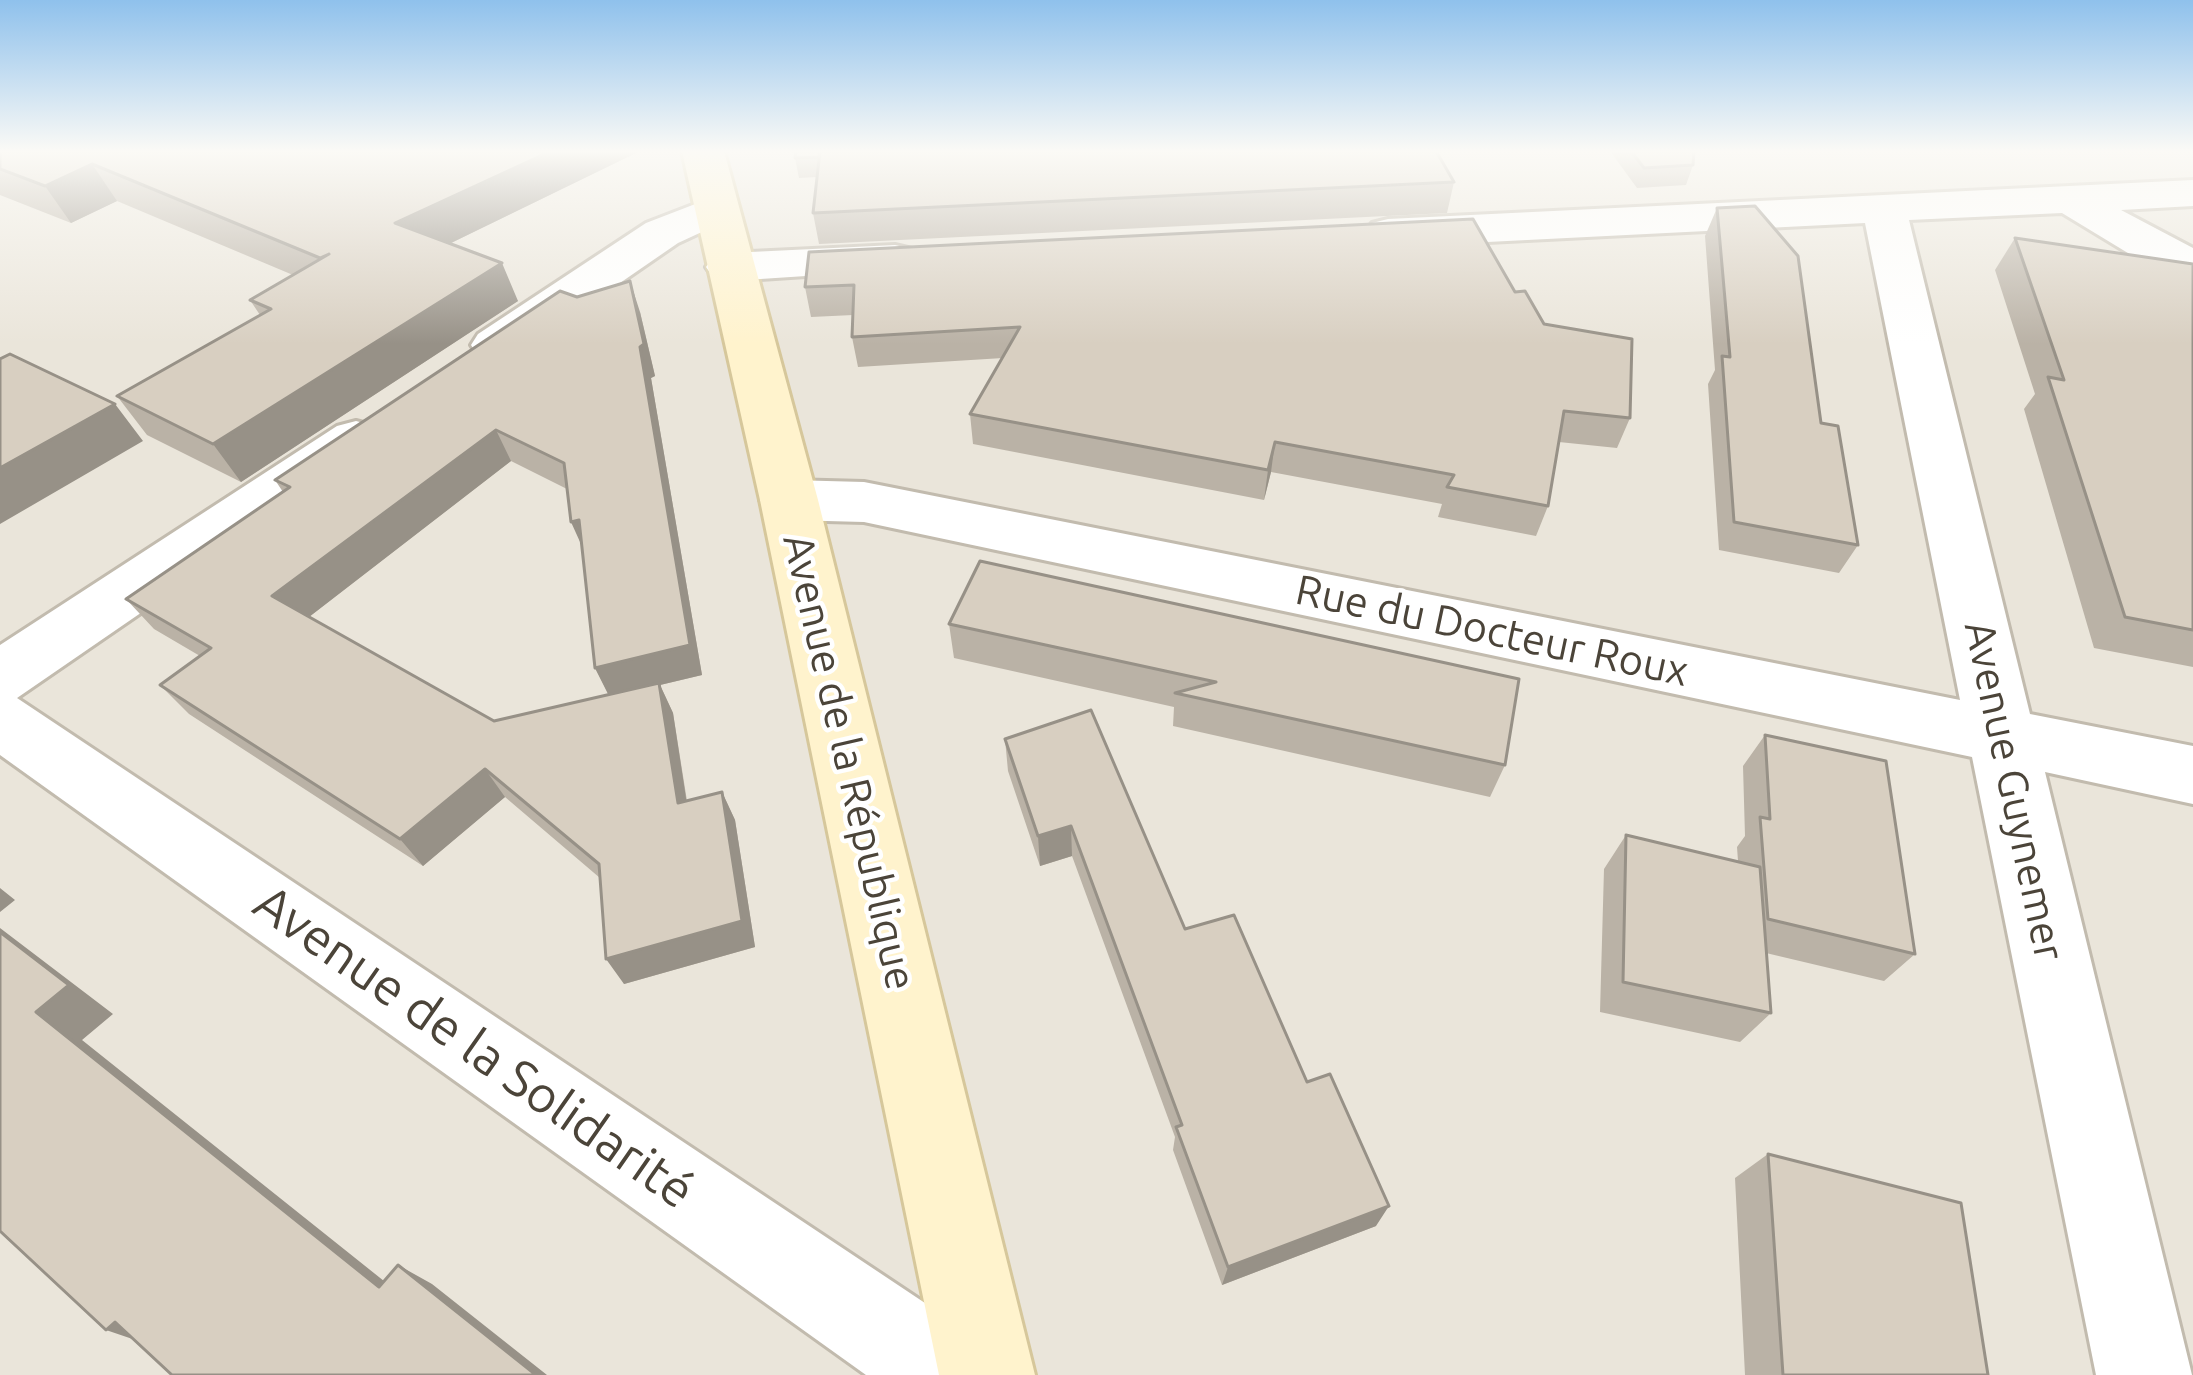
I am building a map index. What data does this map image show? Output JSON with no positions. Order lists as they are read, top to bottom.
{
  "streets": {
    "street": [
      "Rue du Docteur Roux",
      "Avenue de la République",
      "Avenue Guynemer",
      "Avenue de la Solidarité"
    ]
  },
  "crossings": [
    ["Rue du Docteur Roux", "Avenue de la République"],
    ["Rue du Docteur Roux", "Avenue Guynemer"]
  ]
}
